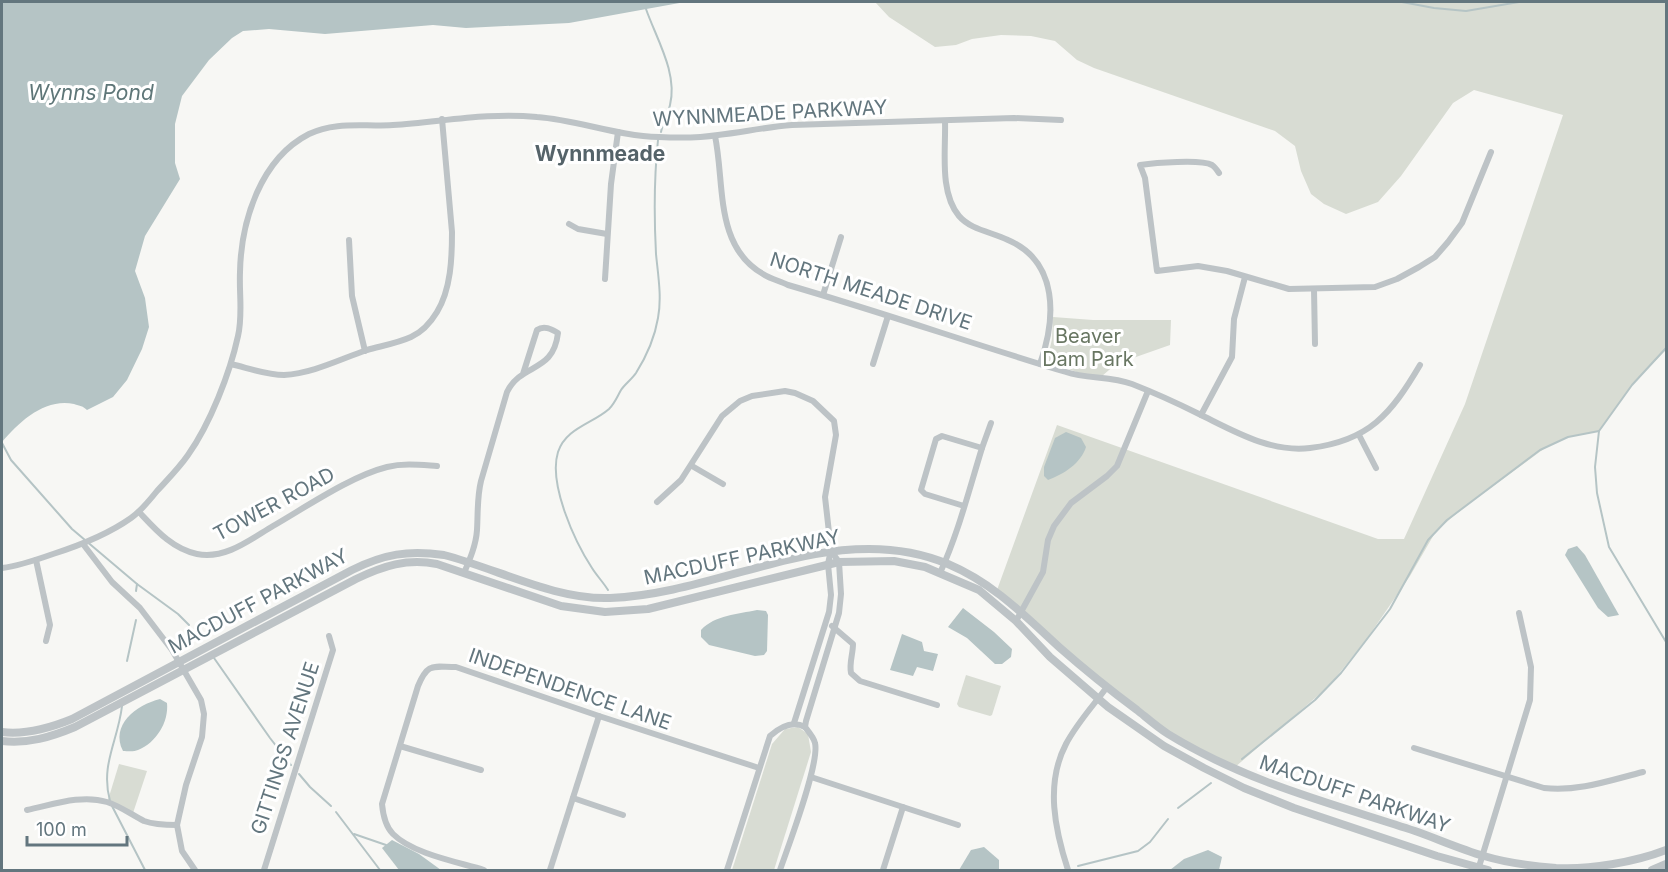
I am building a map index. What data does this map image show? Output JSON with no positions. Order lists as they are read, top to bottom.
{
  "streets": {
    "street": [
      "WYNNMEADE PARKWAY",
      "NORTH MEADE DRIVE",
      "TOWER ROAD",
      "MACDUFF PARKWAY",
      "INDEPENDENCE LANE",
      "GITTINGS AVENUE"
    ]
  },
  "crossings": [
    ["WYNNMEADE PARKWAY", "NORTH MEADE DRIVE"],
    ["WYNNMEADE PARKWAY", "TOWER ROAD"]
  ],
  "districts": ["Wynnmeade"],
  "water": ["Wynns Pond"],
  "parks": ["Beaver Dam Park"],
  "scale_bar": "100 m"
}
